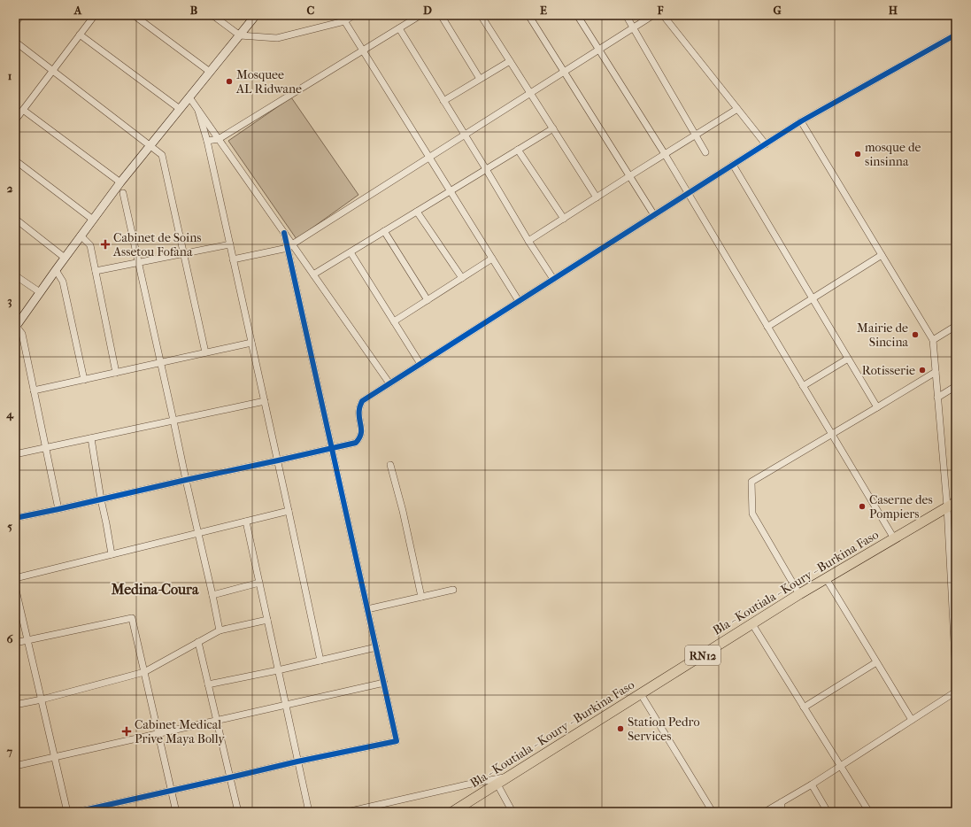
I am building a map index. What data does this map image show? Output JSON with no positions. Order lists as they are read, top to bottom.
{
  "streets": {
    "main road": ["Bla - Koutiala - Koury - Burkina Faso", "RN12"]
  },
  "districts": ["Medina-Coura"],
  "places": {
    "other": [
      "Mosquee AL Ridwane",
      "mosque de sinsinna",
      "Mairie de Sincina",
      "Rotisserie",
      "Caserne des Pompiers",
      "Station Pedro Services"
    ],
    "health": ["Cabinet de Soins Assetou Fofana", "Cabinet Medical Prive Maya Bolly"]
  },
  "grid": {
    "columns": [
      "A",
      "B",
      "C",
      "D",
      "E",
      "F",
      "G",
      "H"
    ],
    "rows": [
      "1",
      "2",
      "3",
      "4",
      "5",
      "6",
      "7"
    ]
  }
}
